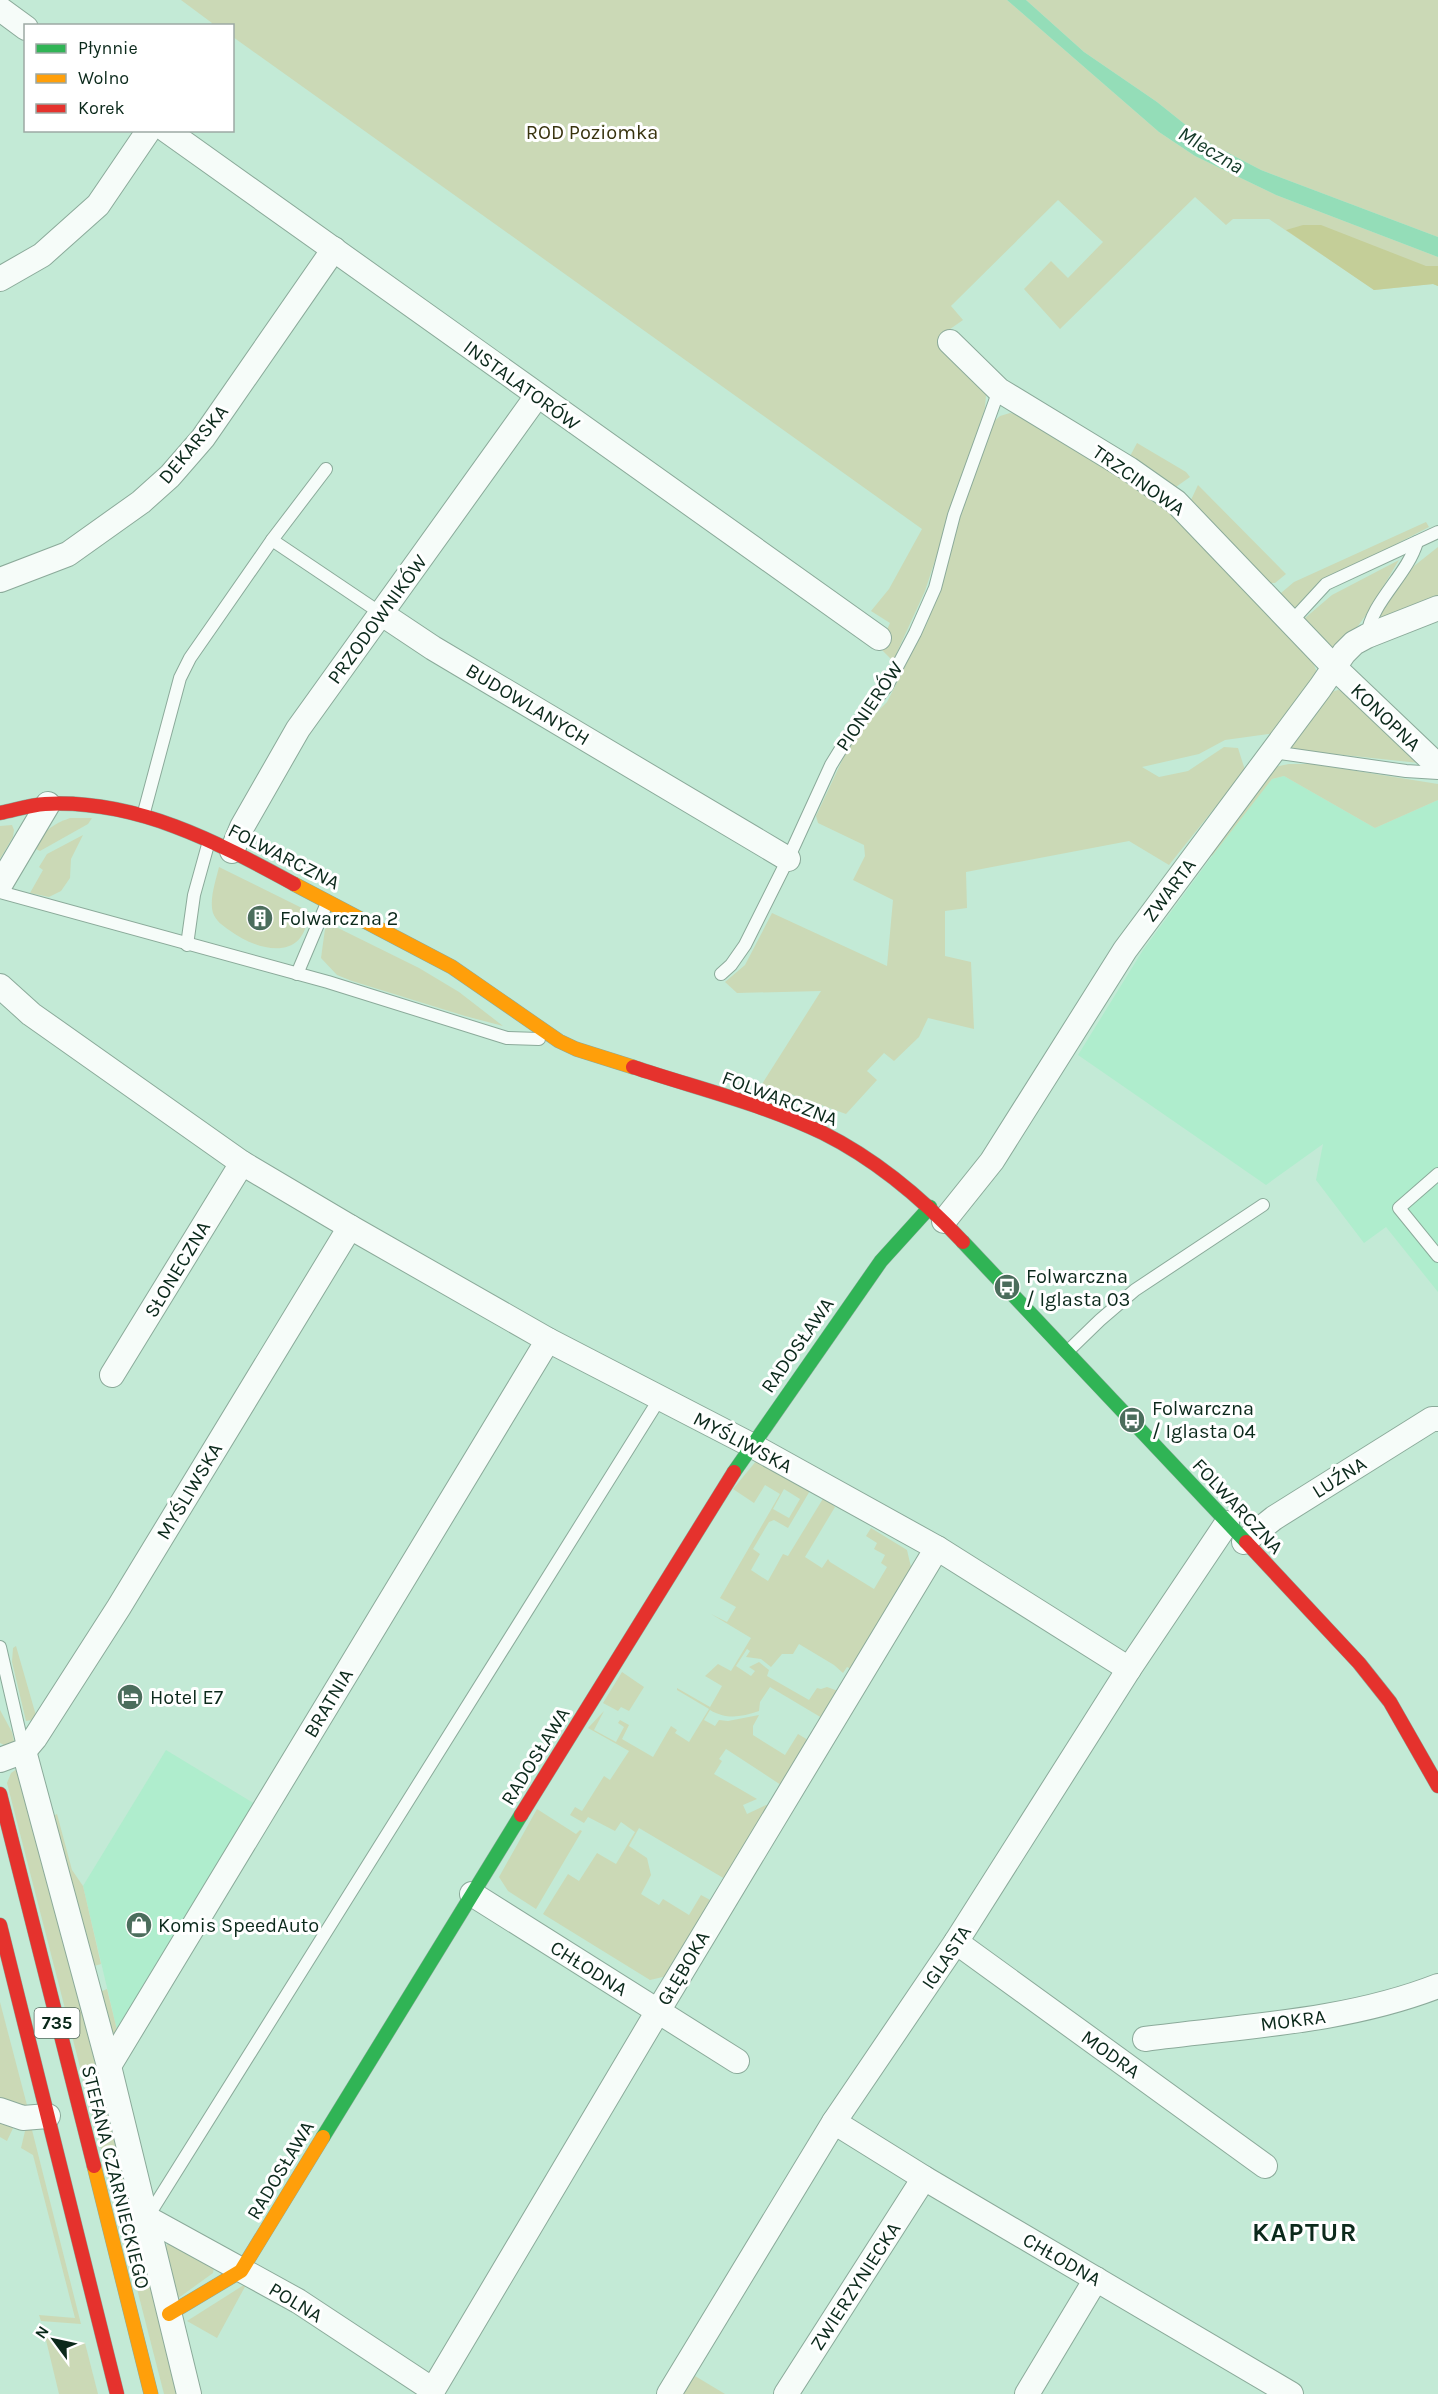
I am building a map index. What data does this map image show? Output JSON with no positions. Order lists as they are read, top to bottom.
{
  "streets": {
    "street": [
      "INSTALATORÓW",
      "DEKARSKA",
      "TRZCINOWA",
      "PRZODOWNIKÓW",
      "BUDOWLANYCH",
      "KONOPNA",
      "FOLWARCZNA",
      "ZWARTA",
      "SŁONECZNA",
      "RADOSŁAWA",
      "MYŚLIWSKA",
      "LUŹNA",
      "BRATNIA",
      "IGLASTA",
      "CHŁODNA",
      "GŁĘBOKA",
      "MOKRA",
      "735",
      "MODRA",
      "STEFANA CZARNIECKIEGO",
      "ZWIERZYNIECKA",
      "POLNA"
    ],
    "lane": ["PIONIERÓW"]
  },
  "crossings": [
    ["INSTALATORÓW", "DEKARSKA"],
    ["INSTALATORÓW", "PRZODOWNIKÓW"],
    ["TRZCINOWA", "PIONIERÓW"],
    ["TRZCINOWA", "KONOPNA"],
    ["TRZCINOWA", "ZWARTA"],
    ["PRZODOWNIKÓW", "BUDOWLANYCH"],
    ["PRZODOWNIKÓW", "FOLWARCZNA"],
    ["BUDOWLANYCH", "PIONIERÓW"],
    ["KONOPNA", "ZWARTA"],
    ["FOLWARCZNA", "ZWARTA"],
    ["FOLWARCZNA", "RADOSŁAWA"],
    ["FOLWARCZNA", "LUŹNA"],
    ["FOLWARCZNA", "IGLASTA"],
    ["ZWARTA", "RADOSŁAWA"],
    ["SŁONECZNA", "MYŚLIWSKA"],
    ["RADOSŁAWA", "MYŚLIWSKA"],
    ["RADOSŁAWA", "CHŁODNA"],
    ["RADOSŁAWA", "POLNA"],
    ["MYŚLIWSKA", "BRATNIA"],
    ["MYŚLIWSKA", "IGLASTA"],
    ["MYŚLIWSKA", "GŁĘBOKA"],
    ["IGLASTA", "CHŁODNA"],
    ["IGLASTA", "MODRA"],
    ["CHŁODNA", "GŁĘBOKA"],
    ["CHŁODNA", "ZWIERZYNIECKA"],
    ["GŁĘBOKA", "POLNA"]
  ],
  "districts": ["KAPTUR"],
  "water": ["Mleczna"],
  "parks": ["ROD Poziomka"],
  "places": {
    "building": ["Folwarczna 2"],
    "bus stop": ["Folwarczna / Iglasta 03", "Folwarczna / Iglasta 04"],
    "hotel": ["Hotel E7"],
    "shop": ["Komis SpeedAuto"]
  },
  "legend": ["Płynnie", "Wolno", "Korek"],
  "north": "top left"
}
